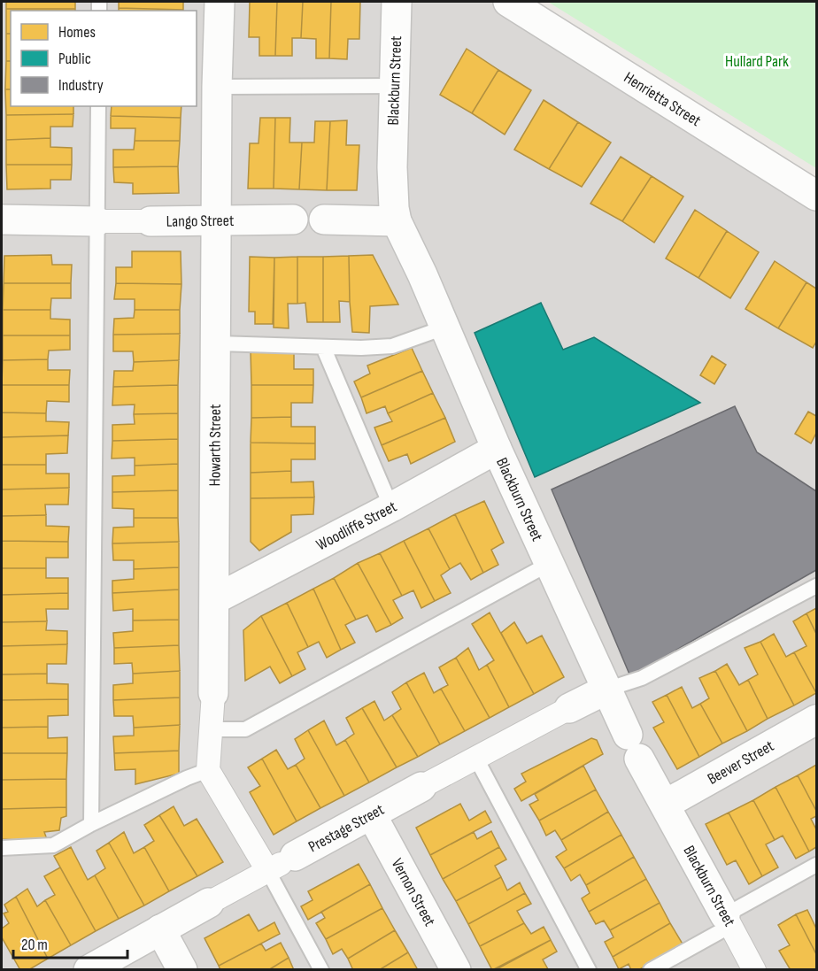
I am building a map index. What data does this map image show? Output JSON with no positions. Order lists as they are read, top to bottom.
{
  "streets": {
    "street": [
      "Blackburn Street",
      "Henrietta Street",
      "Lango Street",
      "Howarth Street",
      "Woodliffe Street",
      "Beever Street",
      "Prestage Street",
      "Vernon Street"
    ]
  },
  "crossings": [
    ["Blackburn Street", "Lango Street"],
    ["Blackburn Street", "Woodliffe Street"],
    ["Blackburn Street", "Beever Street"],
    ["Blackburn Street", "Prestage Street"],
    ["Lango Street", "Howarth Street"],
    ["Howarth Street", "Woodliffe Street"],
    ["Prestage Street", "Vernon Street"]
  ],
  "parks": ["Hullard Park"],
  "legend": ["Homes", "Public", "Industry"],
  "scale_bar": "20 m"
}
